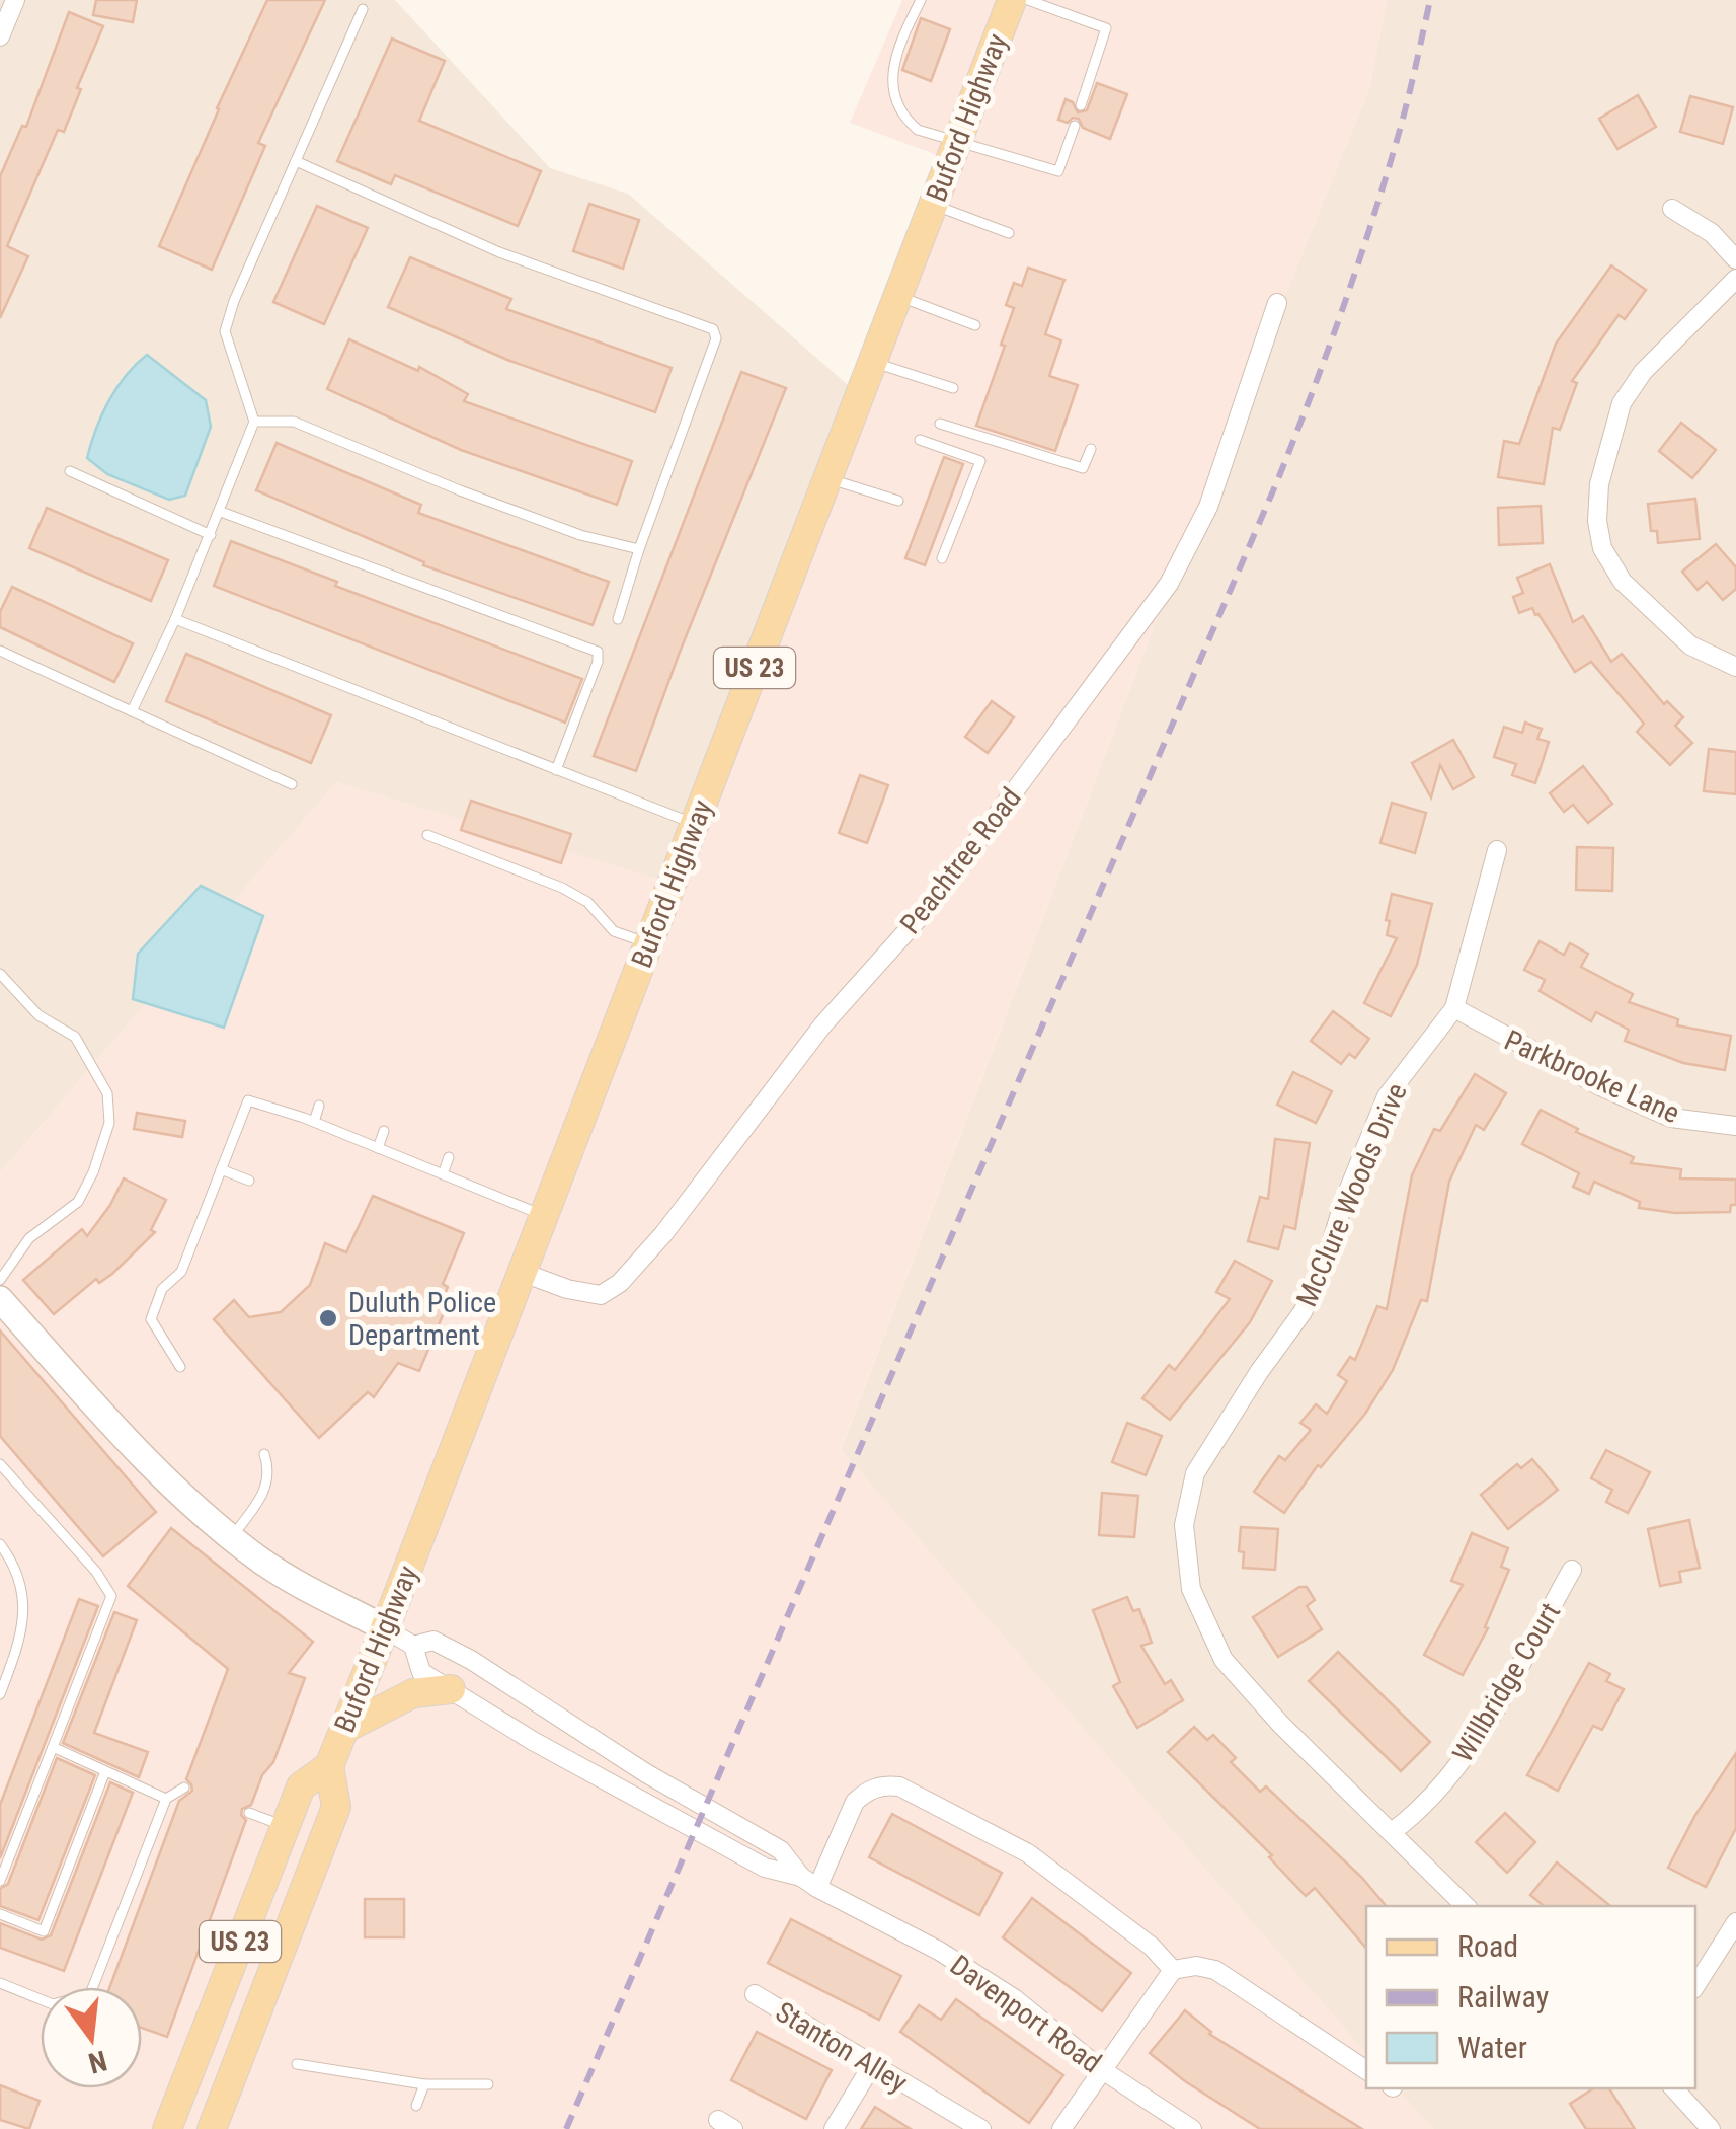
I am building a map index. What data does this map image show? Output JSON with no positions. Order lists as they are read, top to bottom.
{
  "streets": {
    "main road": ["Buford Highway", "US 23"],
    "street": [
      "Peachtree Road",
      "Parkbrooke Lane",
      "McClure Woods Drive",
      "Willbridge Court",
      "Davenport Road",
      "Stanton Alley"
    ]
  },
  "crossings": [
    ["Buford Highway", "Peachtree Road"],
    ["Buford Highway", "Davenport Road"],
    ["Parkbrooke Lane", "McClure Woods Drive"],
    ["McClure Woods Drive", "Willbridge Court"]
  ],
  "places": ["Duluth Police Department"],
  "legend": ["Road", "Railway", "Water"],
  "north": "bottom"
}
